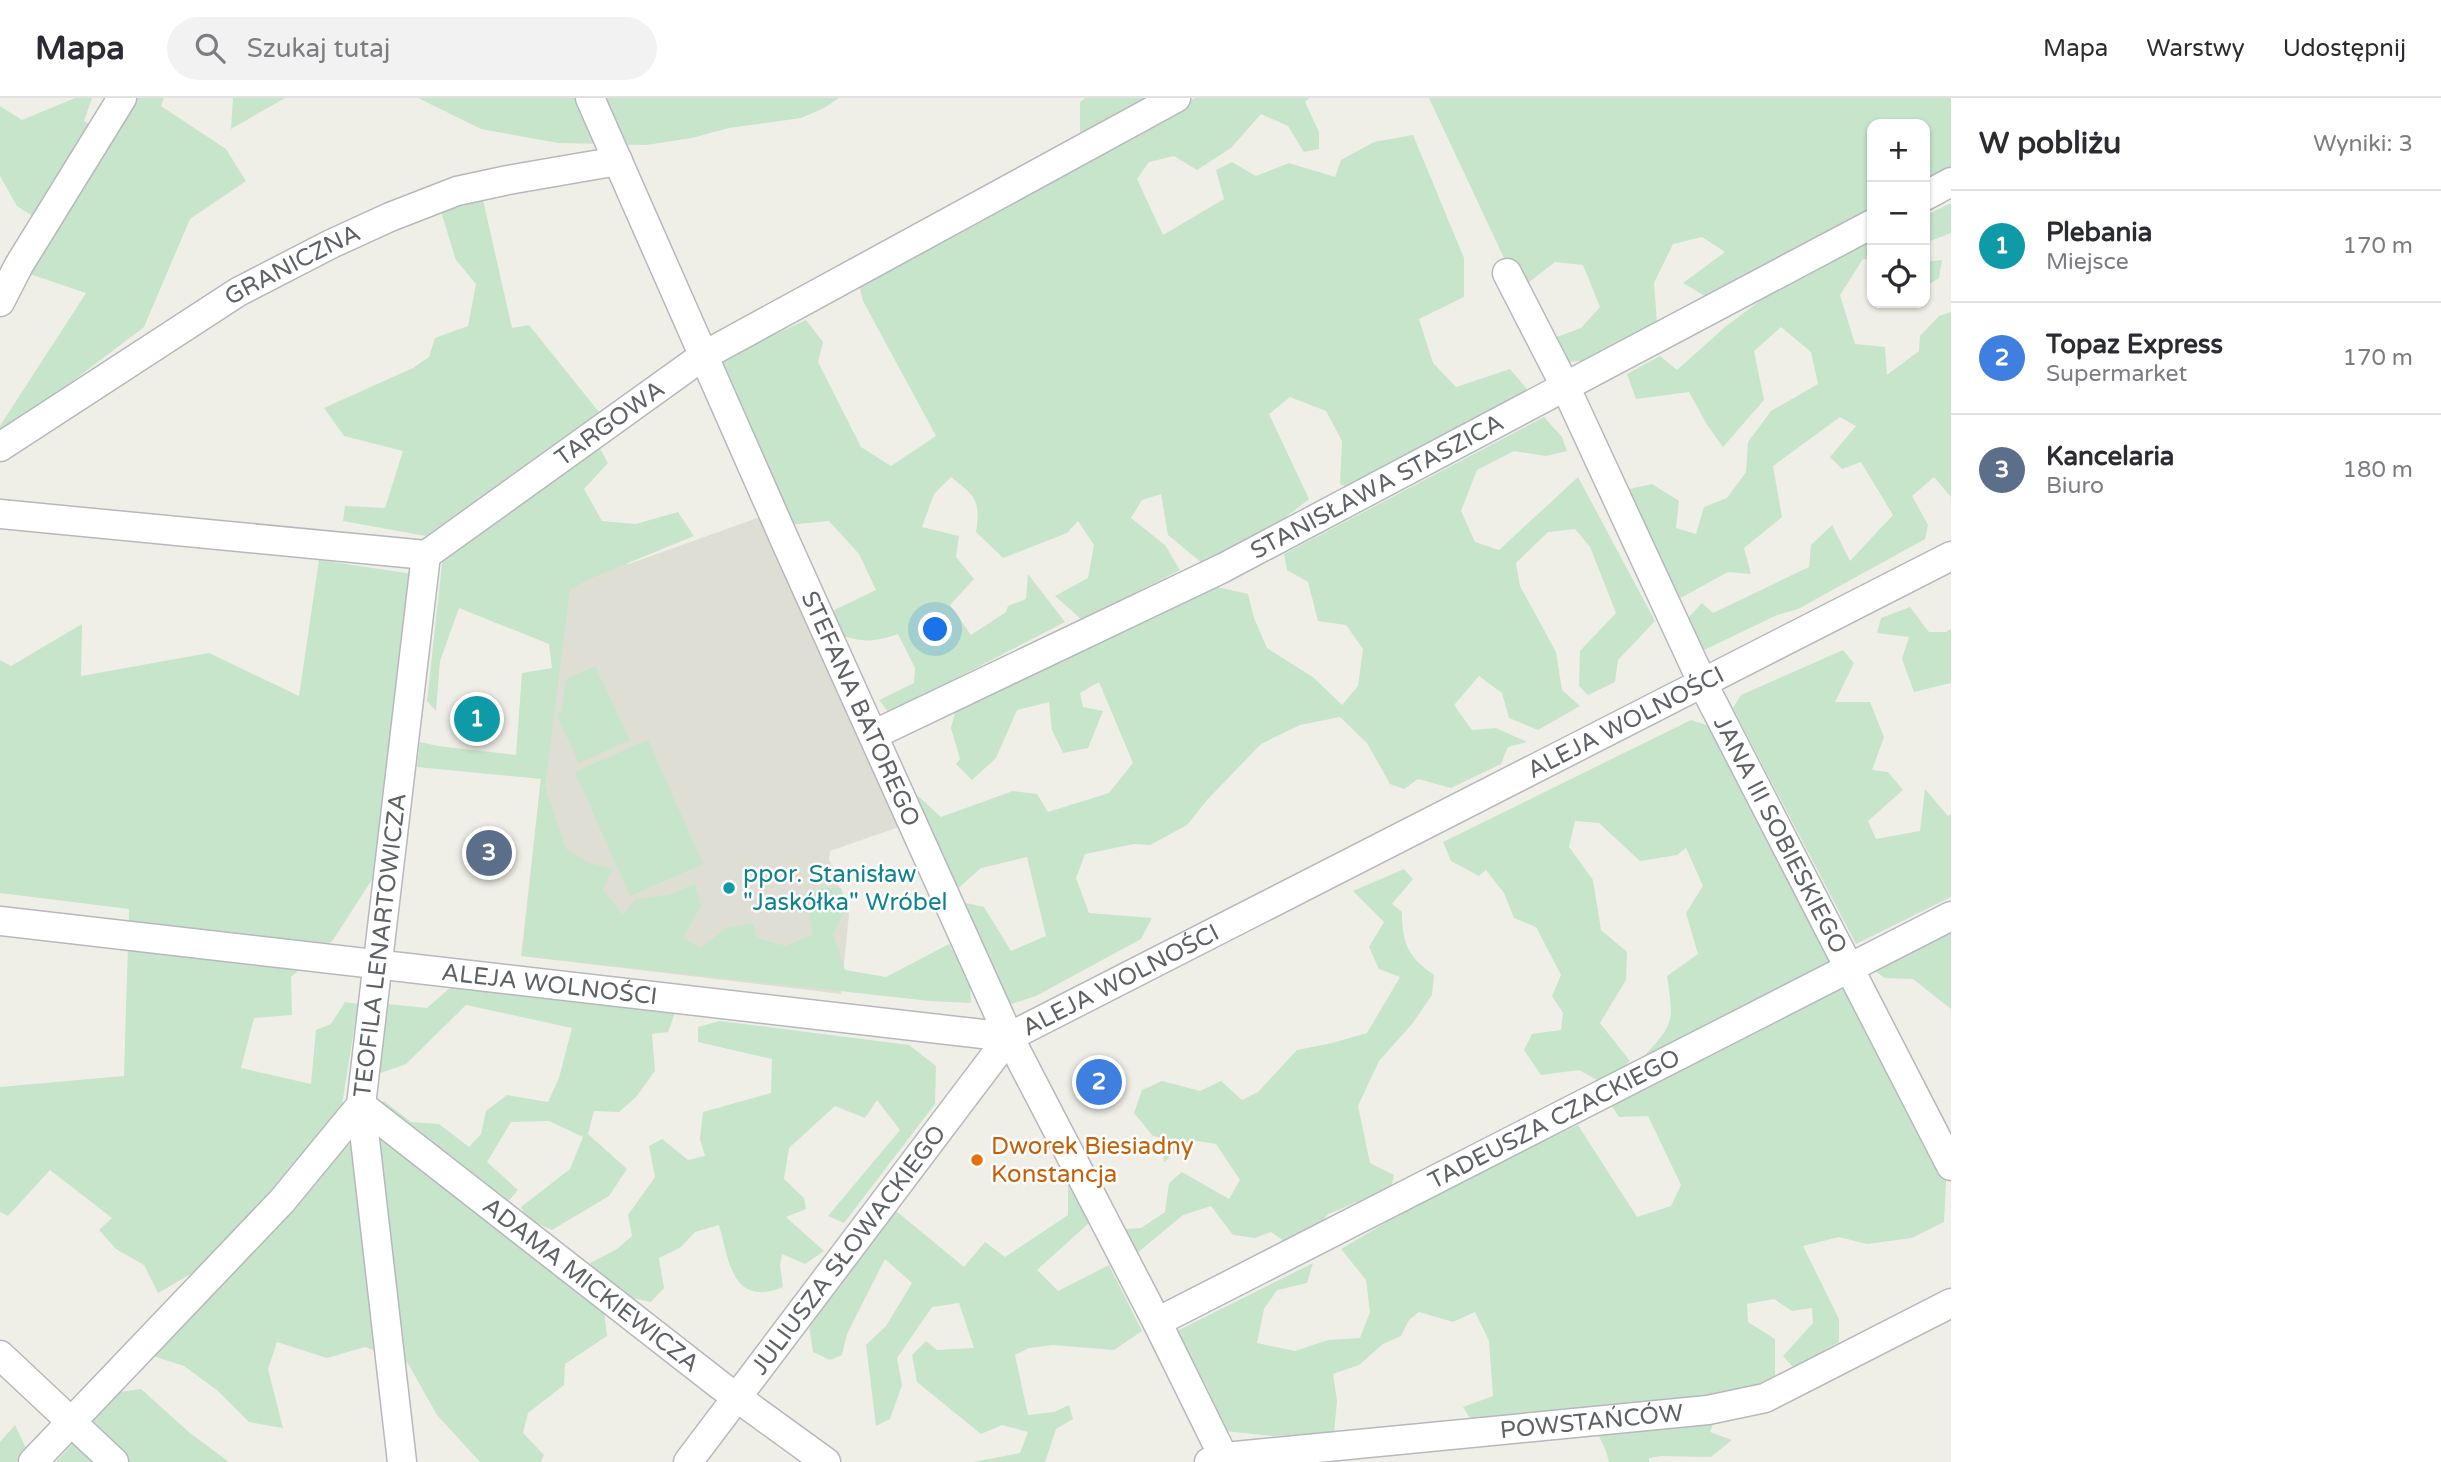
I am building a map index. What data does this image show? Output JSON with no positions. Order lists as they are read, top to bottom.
{
  "streets": {
    "street": [
      "GRANICZNA",
      "TARGOWA",
      "STANISŁAWA STASZICA",
      "STEFANA BATOREGO",
      "ALEJA WOLNOŚCI",
      "JANA III SOBIESKIEGO",
      "TEOFILA LENARTOWICZA",
      "TADEUSZA CZACKIEGO",
      "JULIUSZA SŁOWACKIEGO",
      "ADAMA MICKIEWICZA",
      "POWSTAŃCÓW"
    ]
  },
  "crossings": [
    ["GRANICZNA", "STEFANA BATOREGO"],
    ["TARGOWA", "STEFANA BATOREGO"],
    ["TARGOWA", "TEOFILA LENARTOWICZA"],
    ["STANISŁAWA STASZICA", "STEFANA BATOREGO"],
    ["STANISŁAWA STASZICA", "JANA III SOBIESKIEGO"],
    ["STEFANA BATOREGO", "ALEJA WOLNOŚCI"],
    ["STEFANA BATOREGO", "TADEUSZA CZACKIEGO"],
    ["STEFANA BATOREGO", "JULIUSZA SŁOWACKIEGO"],
    ["STEFANA BATOREGO", "POWSTAŃCÓW"],
    ["ALEJA WOLNOŚCI", "JANA III SOBIESKIEGO"],
    ["ALEJA WOLNOŚCI", "TEOFILA LENARTOWICZA"],
    ["ALEJA WOLNOŚCI", "JULIUSZA SŁOWACKIEGO"],
    ["JANA III SOBIESKIEGO", "TADEUSZA CZACKIEGO"],
    ["TEOFILA LENARTOWICZA", "ADAMA MICKIEWICZA"],
    ["JULIUSZA SŁOWACKIEGO", "ADAMA MICKIEWICZA"]
  ],
  "places": ["ppor. Stanisław \"Jaskółka\" Wróbel", "Dworek Biesiadny Konstancja"],
  "page": {
    "header": "Mapa",
    "search": "Szukaj tutaj",
    "nav": ["Mapa", "Warstwy", "Udostępnij"],
    "heading": ["W pobliżu", "Wyniki: 3"],
    "map_buttons": ["+", "−"],
    "list": [
      {
        "mark": "1",
        "name": "Plebania",
        "note": "Miejsce",
        "value": "170 m"
      },
      {
        "mark": "2",
        "name": "Topaz Express",
        "note": "Supermarket",
        "value": "170 m"
      },
      {
        "mark": "3",
        "name": "Kancelaria",
        "note": "Biuro",
        "value": "180 m"
      }
    ],
    "pins": ["1", "3", "2"]
  }
}
